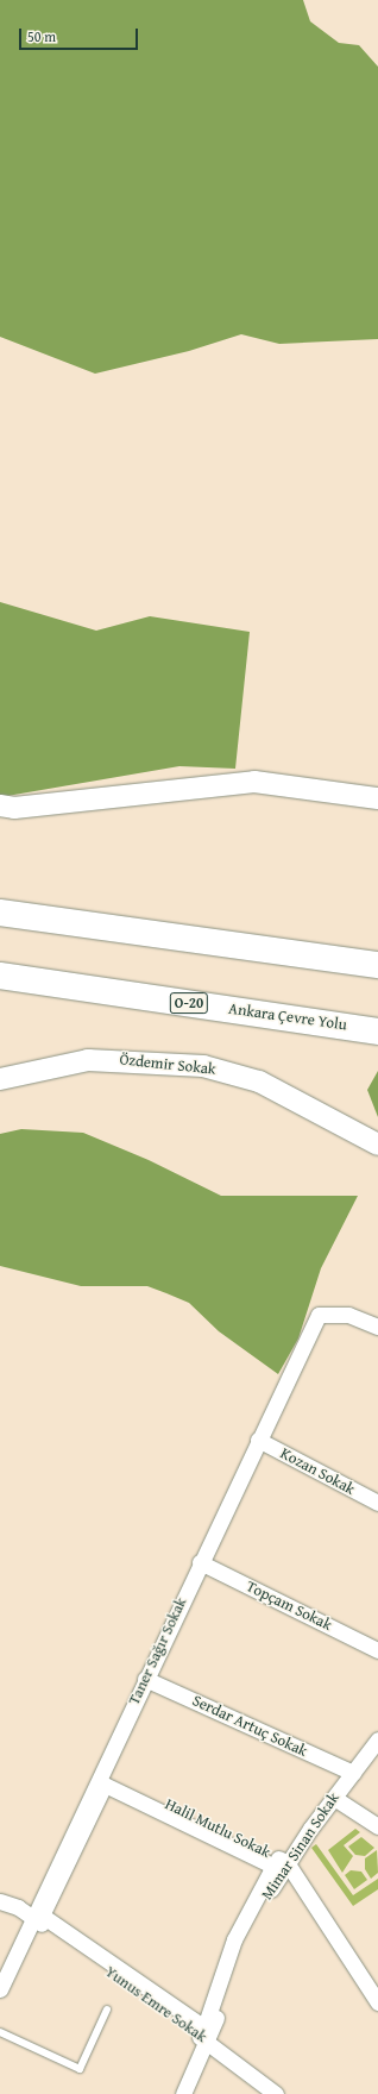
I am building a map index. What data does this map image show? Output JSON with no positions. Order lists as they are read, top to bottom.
{
  "streets": {
    "highway": ["O-20", "Ankara Çevre Yolu"],
    "street": [
      "Özdemir Sokak",
      "Kozan Sokak",
      "Topçam Sokak",
      "Taner Sağır Sokak",
      "Serdar Artuç Sokak",
      "Halil Mutlu Sokak",
      "Mimar Sinan Sokak",
      "Yunus Emre Sokak"
    ]
  },
  "crossings": [
    ["Kozan Sokak", "Taner Sağır Sokak"],
    ["Topçam Sokak", "Taner Sağır Sokak"],
    ["Taner Sağır Sokak", "Serdar Artuç Sokak"],
    ["Taner Sağır Sokak", "Halil Mutlu Sokak"],
    ["Taner Sağır Sokak", "Yunus Emre Sokak"],
    ["Serdar Artuç Sokak", "Mimar Sinan Sokak"],
    ["Halil Mutlu Sokak", "Mimar Sinan Sokak"],
    ["Mimar Sinan Sokak", "Yunus Emre Sokak"]
  ],
  "scale_bar": "50 m"
}
